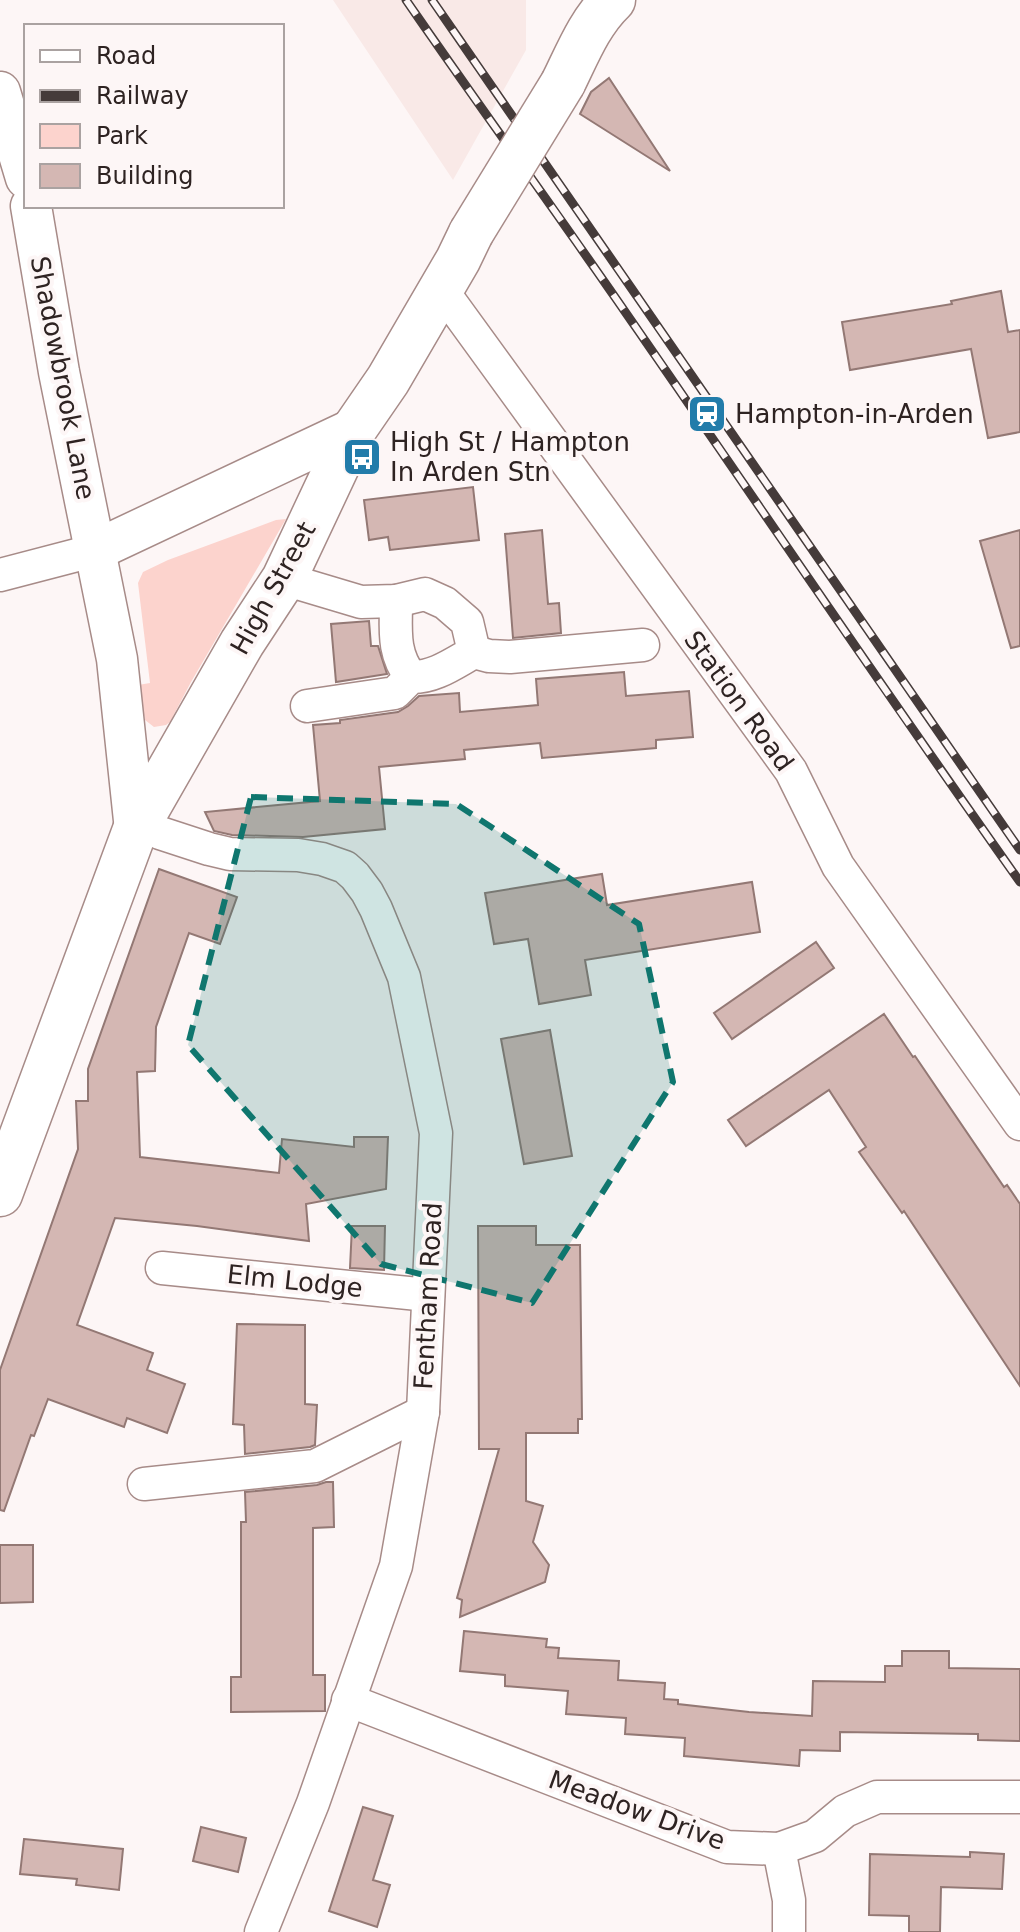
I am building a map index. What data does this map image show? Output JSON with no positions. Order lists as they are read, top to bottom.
{
  "streets": {
    "main road": ["High Street"],
    "street": [
      "Shadowbrook Lane",
      "Station Road",
      "Elm Lodge",
      "Fentham Road",
      "Meadow Drive"
    ]
  },
  "crossings": [
    ["Shadowbrook Lane", "High Street"],
    ["Shadowbrook Lane", "Fentham Road"],
    ["High Street", "Station Road"],
    ["High Street", "Fentham Road"],
    ["Elm Lodge", "Fentham Road"],
    ["Fentham Road", "Meadow Drive"]
  ],
  "places": {
    "station": ["Hampton-in-Arden"],
    "bus stop": ["High St / Hampton In Arden Stn"]
  },
  "legend": [
    "Road",
    "Railway",
    "Park",
    "Building"
  ]
}
